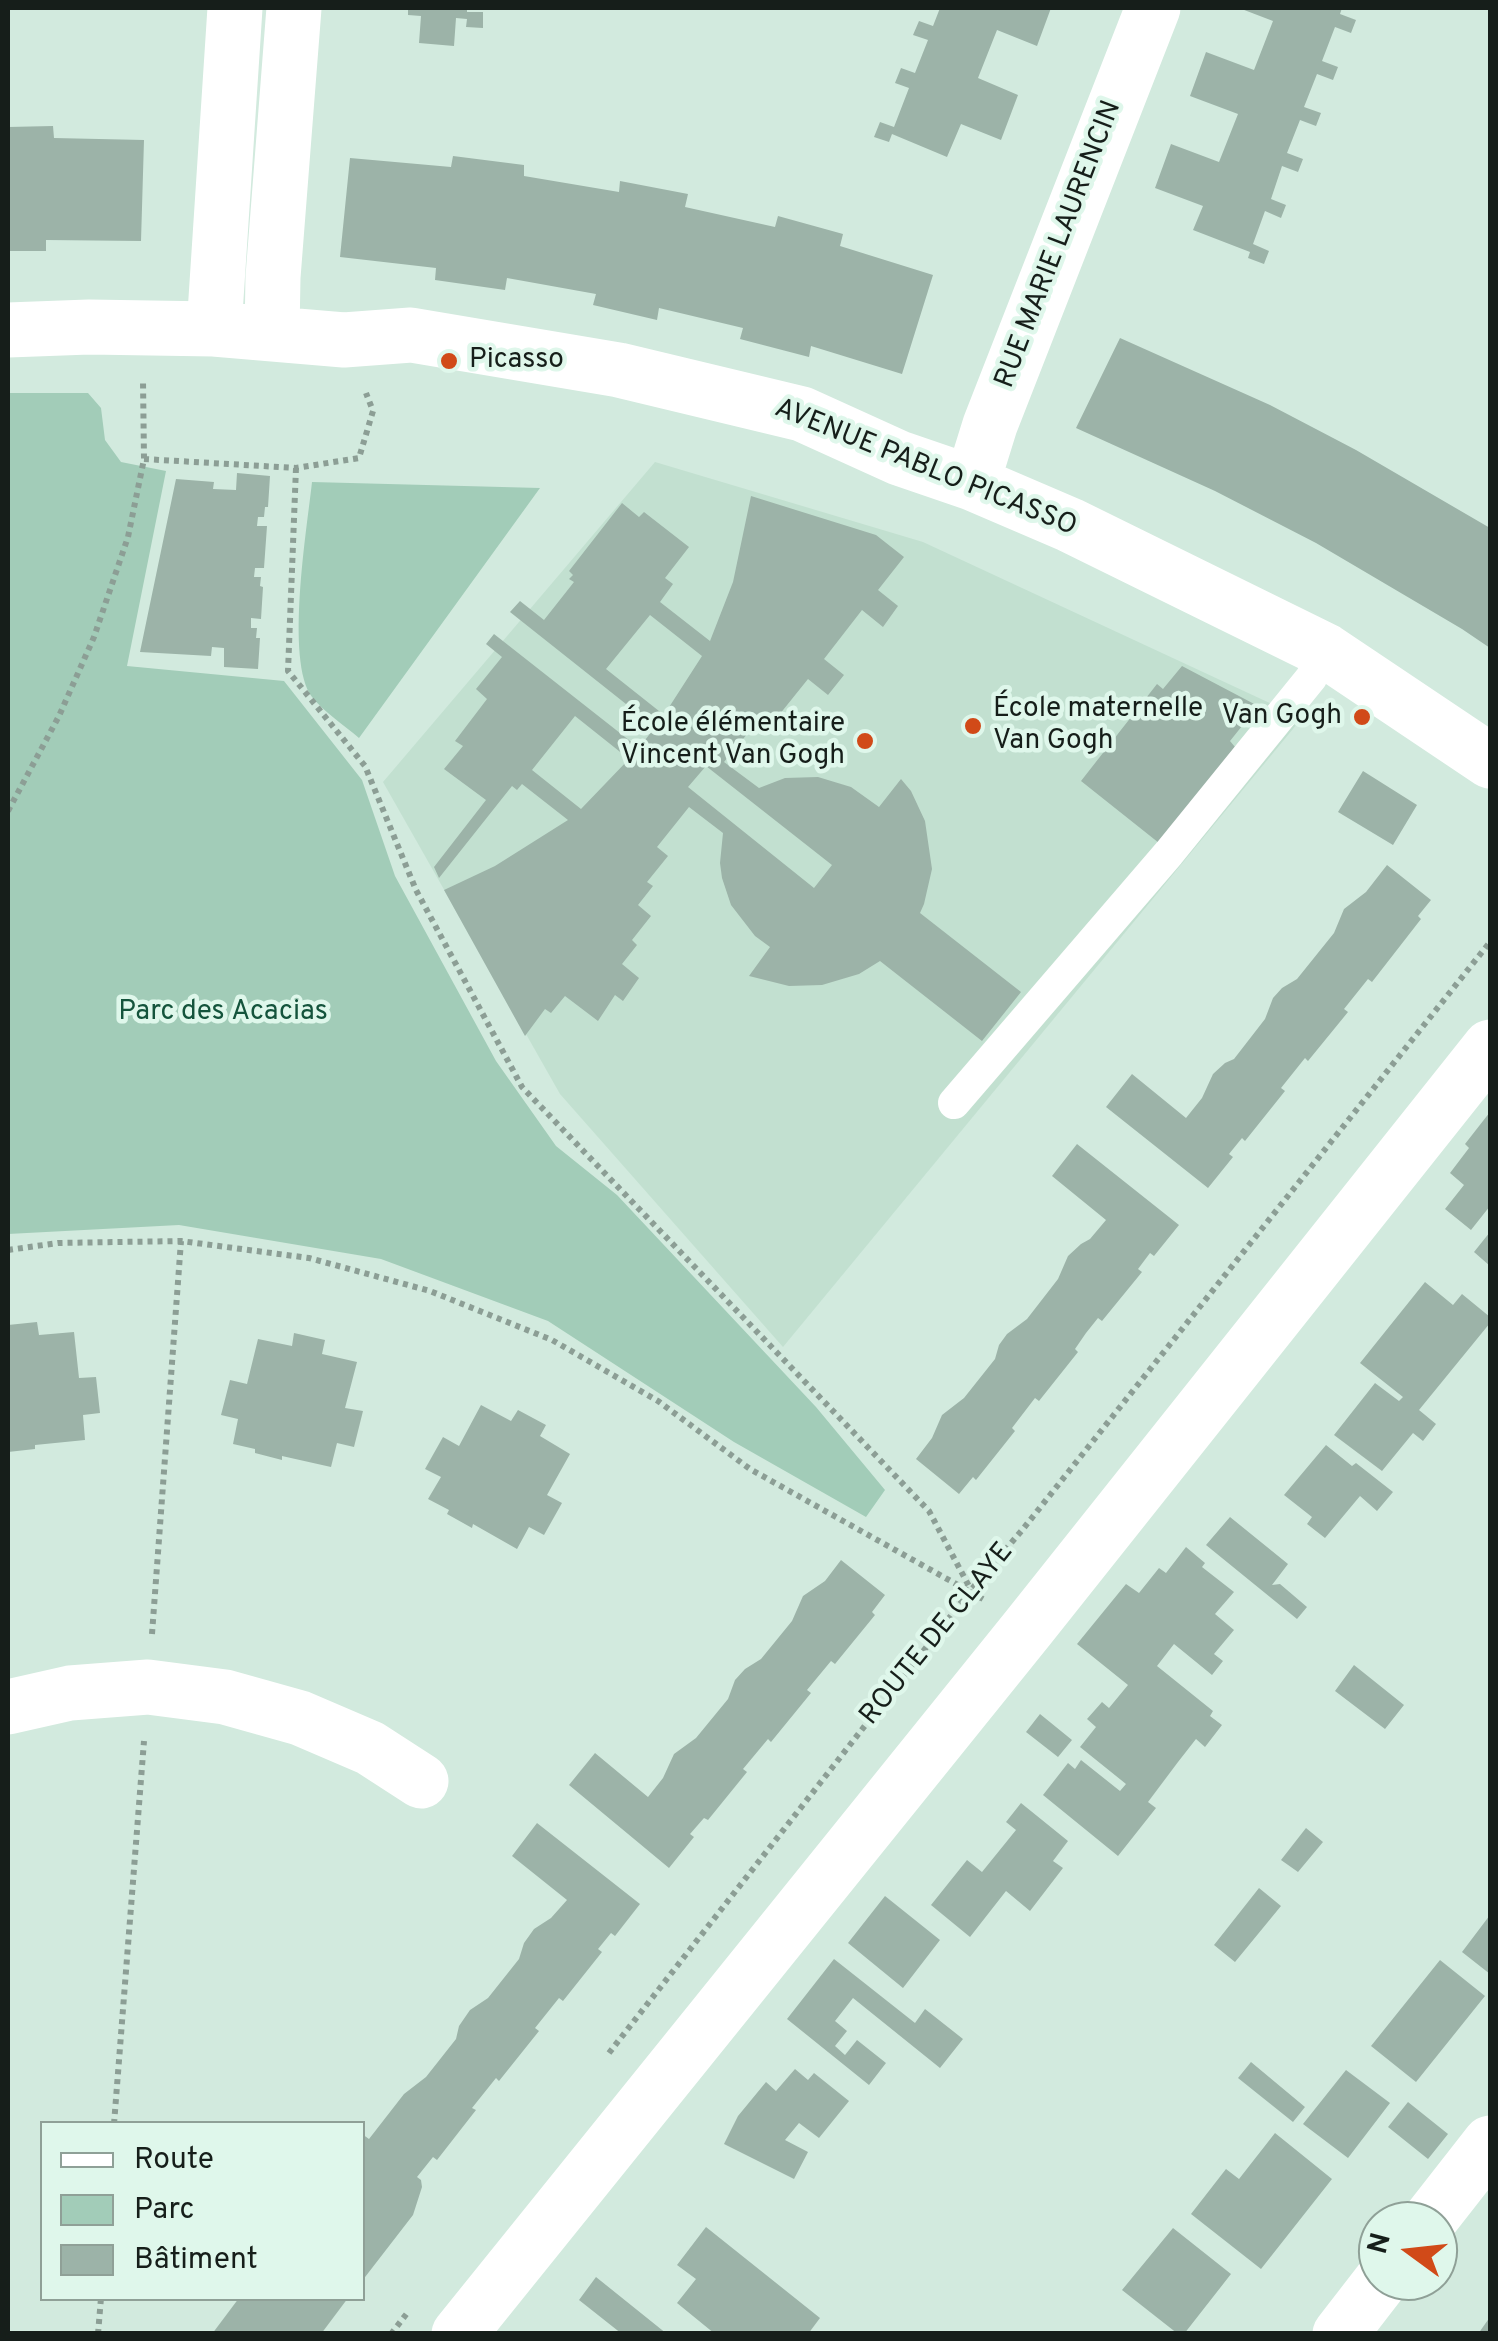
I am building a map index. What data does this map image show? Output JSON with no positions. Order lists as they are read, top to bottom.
{
  "streets": {
    "street": ["RUE MARIE LAURENCIN", "AVENUE PABLO PICASSO"],
    "path": ["ROUTE DE CLAYE"]
  },
  "crossings": [
    ["RUE MARIE LAURENCIN", "AVENUE PABLO PICASSO"]
  ],
  "parks": ["Parc des Acacias"],
  "places": [
    "Picasso",
    "Van Gogh",
    "École maternelle Van Gogh",
    "École élémentaire Vincent Van Gogh"
  ],
  "legend": ["Route", "Parc", "Bâtiment"],
  "north": "left"
}
